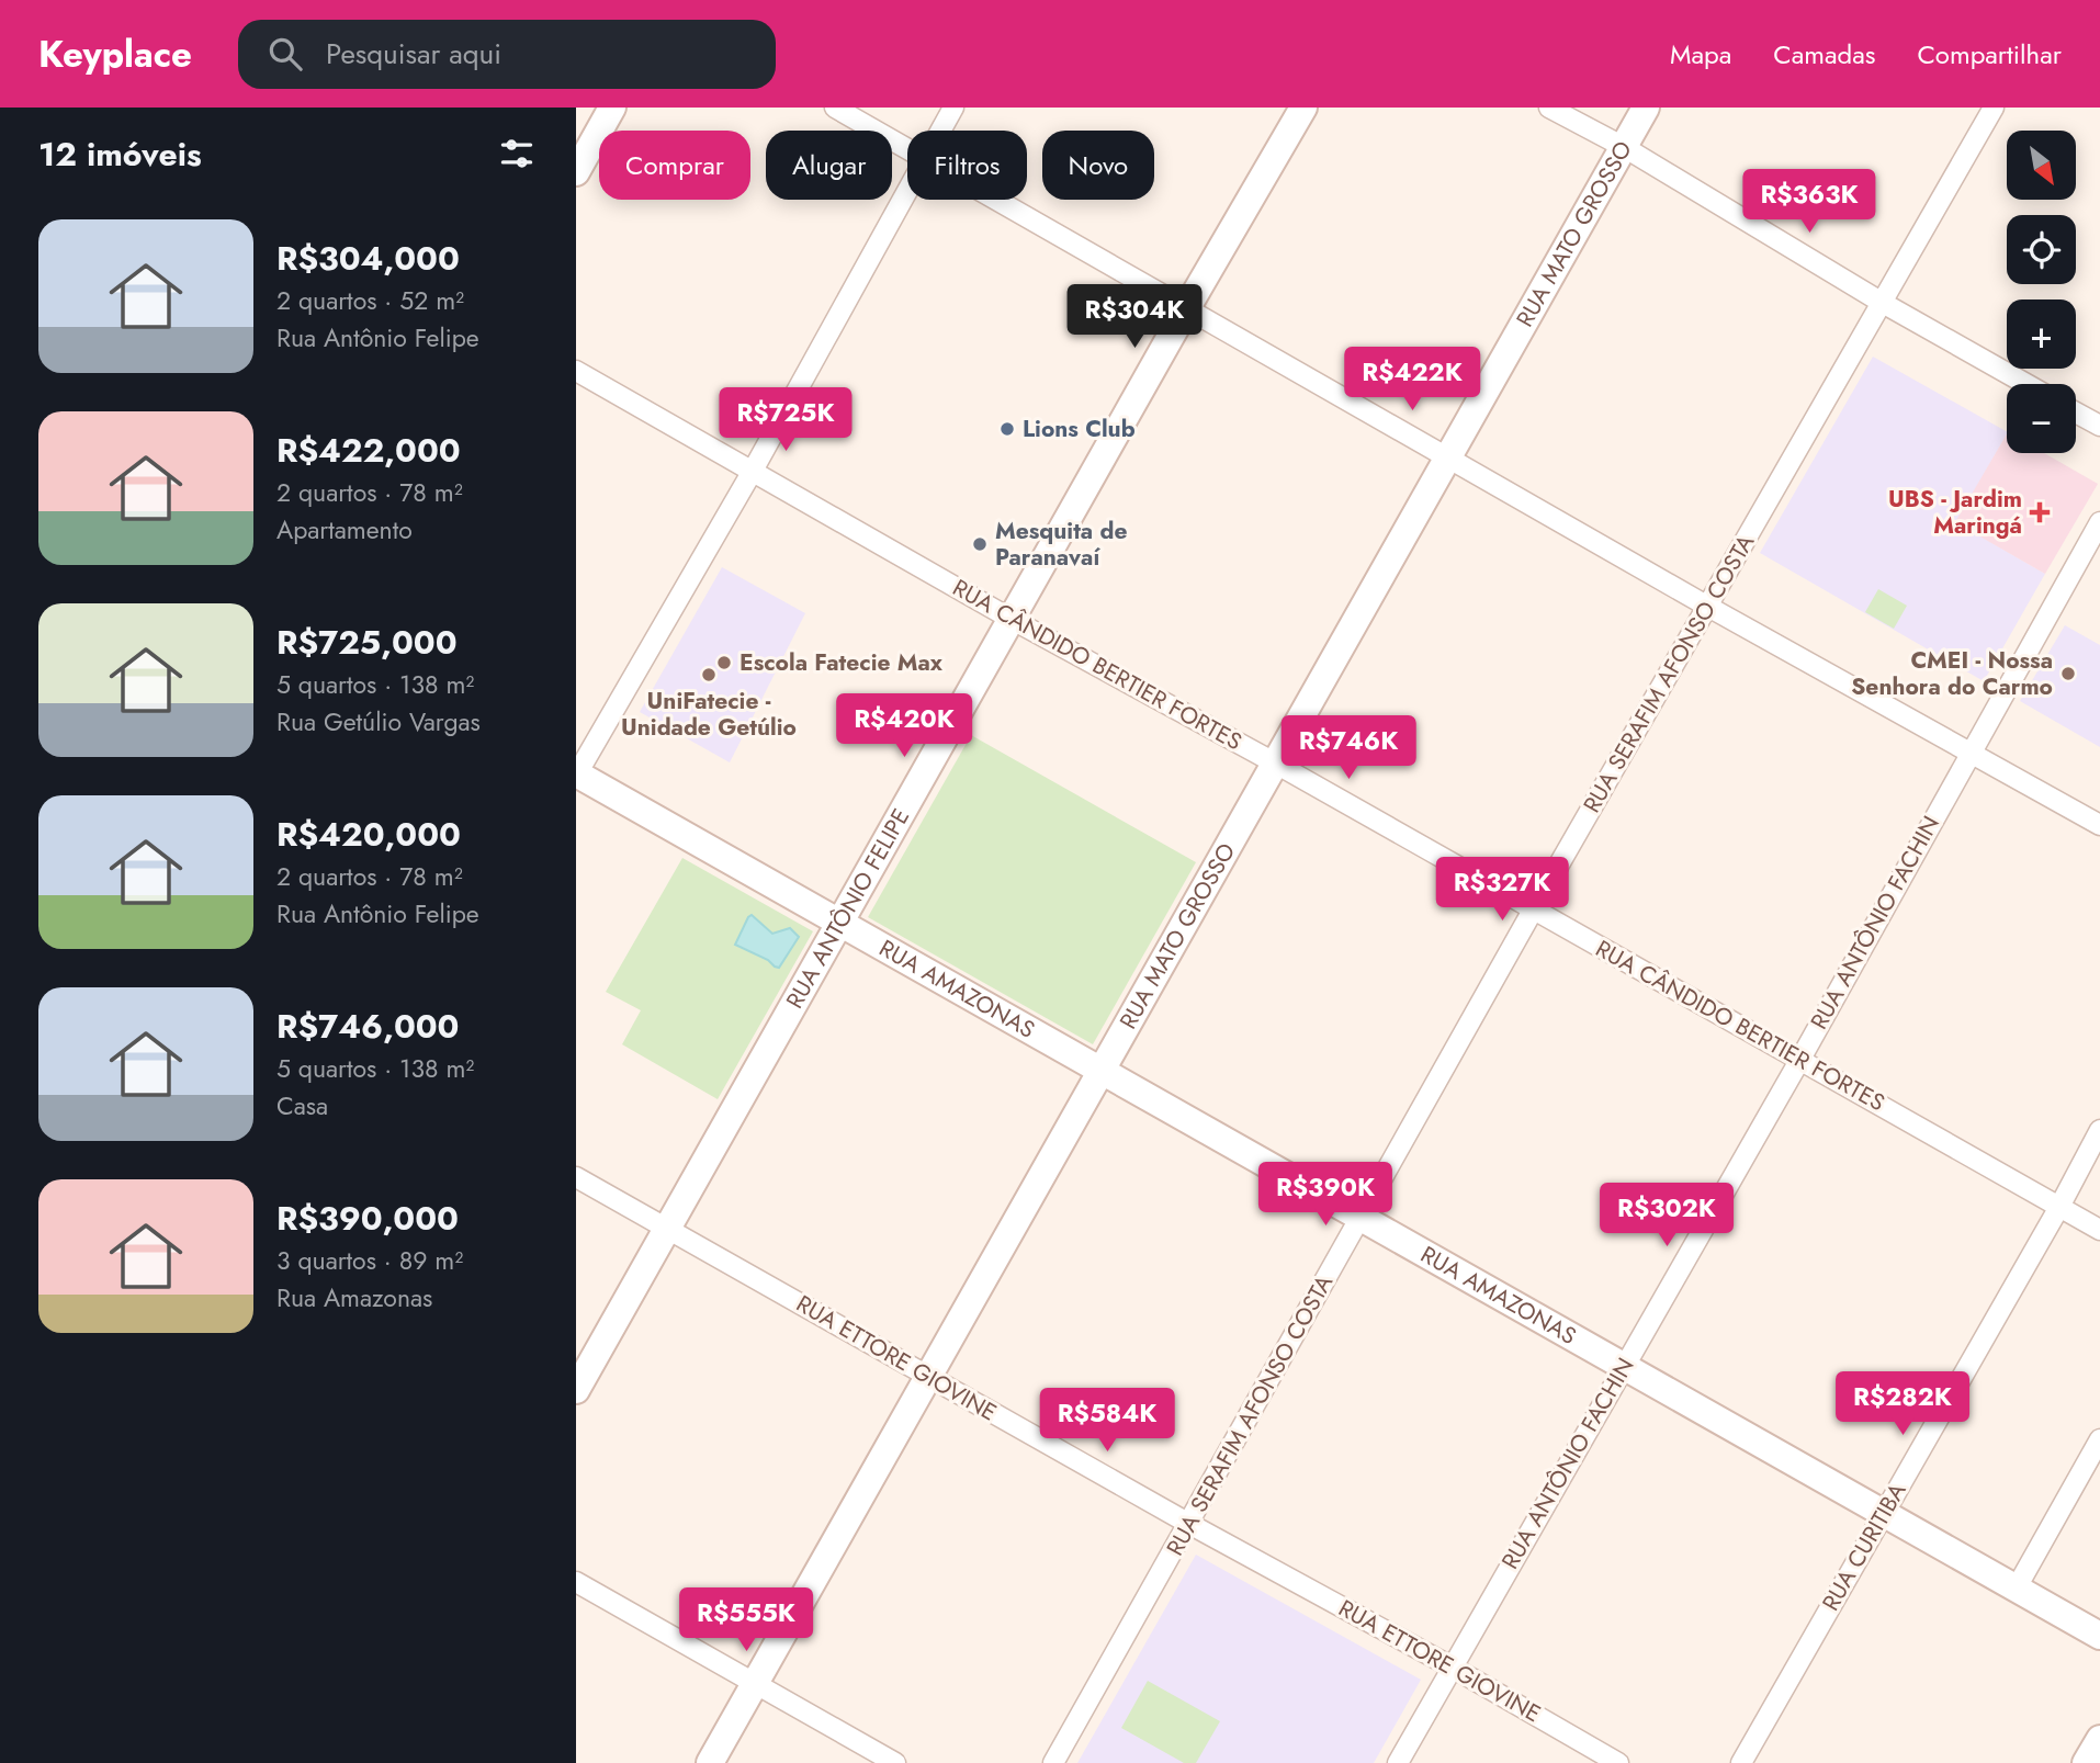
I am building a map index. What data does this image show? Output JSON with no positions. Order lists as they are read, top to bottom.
{
  "streets": {
    "street": [
      "RUA MATO GROSSO",
      "RUA CÂNDIDO BERTIER FORTES",
      "RUA SERAFIM AFONSO COSTA",
      "RUA ANTÔNIO FELIPE",
      "RUA ANTÔNIO FACHIN",
      "RUA AMAZONAS",
      "RUA ETTORE GIOVINE",
      "RUA CURITIBA"
    ]
  },
  "crossings": [
    ["RUA MATO GROSSO", "RUA CÂNDIDO BERTIER FORTES"],
    ["RUA MATO GROSSO", "RUA AMAZONAS"],
    ["RUA MATO GROSSO", "RUA ETTORE GIOVINE"],
    ["RUA CÂNDIDO BERTIER FORTES", "RUA SERAFIM AFONSO COSTA"],
    ["RUA CÂNDIDO BERTIER FORTES", "RUA ANTÔNIO FELIPE"],
    ["RUA CÂNDIDO BERTIER FORTES", "RUA ANTÔNIO FACHIN"],
    ["RUA CÂNDIDO BERTIER FORTES", "RUA CURITIBA"],
    ["RUA SERAFIM AFONSO COSTA", "RUA AMAZONAS"],
    ["RUA SERAFIM AFONSO COSTA", "RUA ETTORE GIOVINE"],
    ["RUA ANTÔNIO FELIPE", "RUA AMAZONAS"],
    ["RUA ANTÔNIO FELIPE", "RUA ETTORE GIOVINE"],
    ["RUA ANTÔNIO FACHIN", "RUA AMAZONAS"],
    ["RUA ANTÔNIO FACHIN", "RUA ETTORE GIOVINE"],
    ["RUA AMAZONAS", "RUA CURITIBA"]
  ],
  "places": {
    "other": [
      "Lions Club",
      "Mesquita de Paranavaí",
      "Escola Fatecie Max",
      "CMEI - Nossa Senhora do Carmo",
      "UniFatecie - Unidade Getúlio"
    ],
    "health": ["UBS - Jardim Maringá"]
  },
  "north": "bottom right",
  "page": {
    "header": "Keyplace",
    "search": "Pesquisar aqui",
    "nav": ["Mapa", "Camadas", "Compartilhar"],
    "heading": "12 imóveis",
    "map_buttons": ["+", "−"],
    "chip": [
      "Comprar",
      "Alugar",
      "Filtros",
      "Novo"
    ],
    "price": [
      "R$363K",
      "R$304K",
      "R$422K",
      "R$725K",
      "R$420K",
      "R$746K",
      "R$327K",
      "R$390K",
      "R$302K",
      "R$282K",
      "R$584K",
      "R$555K"
    ],
    "list": [
      {
        "name": "R$304,000",
        "note": "2 quartos · 52 m² · Rua Antônio Felipe"
      },
      {
        "name": "R$422,000",
        "note": "2 quartos · 78 m² · Apartamento"
      },
      {
        "name": "R$725,000",
        "note": "5 quartos · 138 m² · Rua Getúlio Vargas"
      },
      {
        "name": "R$420,000",
        "note": "2 quartos · 78 m² · Rua Antônio Felipe"
      },
      {
        "name": "R$746,000",
        "note": "5 quartos · 138 m² · Casa"
      },
      {
        "name": "R$390,000",
        "note": "3 quartos · 89 m² · Rua Amazonas"
      }
    ]
  }
}
